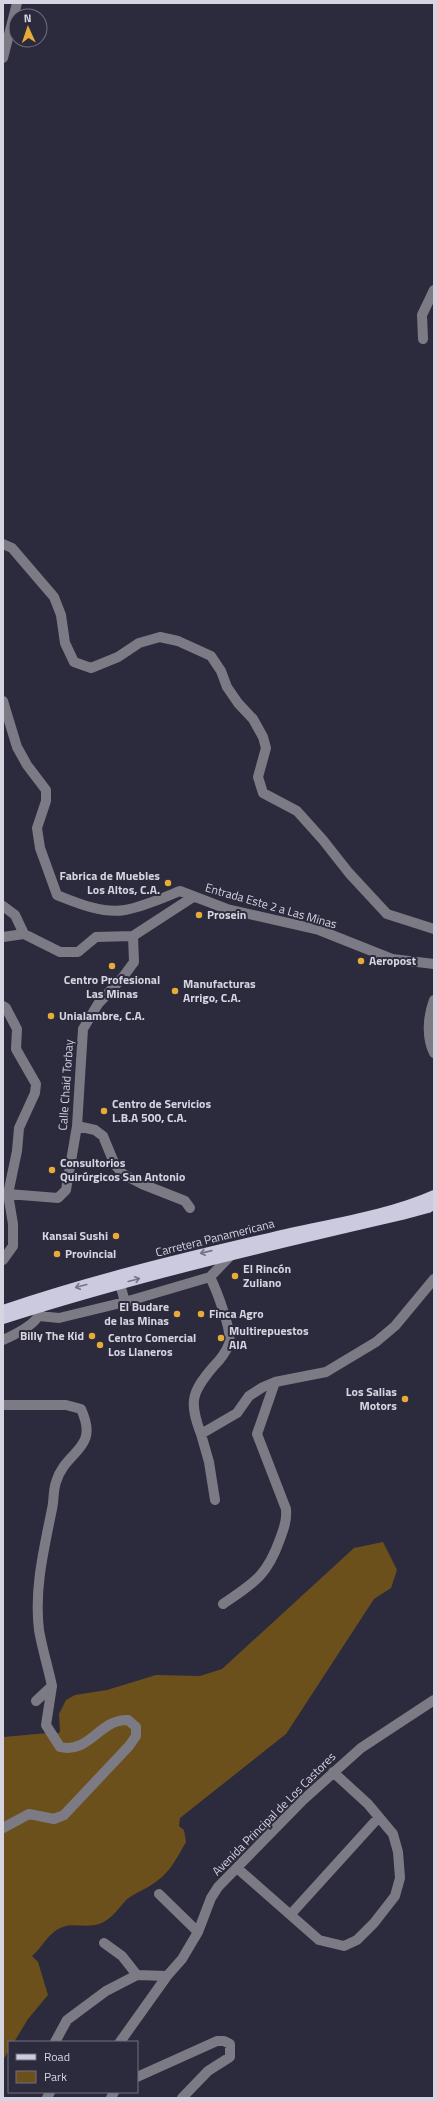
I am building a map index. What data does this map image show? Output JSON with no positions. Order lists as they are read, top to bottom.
{
  "streets": {
    "main road": ["Carretera Panamericana"],
    "street": ["Entrada Este 2 a Las Minas", "Calle Chaid Torbay", "Avenida Principal de Los Castores"]
  },
  "places": [
    "Fabrica de Muebles Los Altos, C.A.",
    "Prosein",
    "Aeropost",
    "Centro Profesional Las Minas",
    "Manufacturas Arrigo, C.A.",
    "Unialambre, C.A.",
    "Centro de Servicios L.B.A 500, C.A.",
    "Consultorios Quirúrgicos San Antonio",
    "Kansai Sushi",
    "Provincial",
    "El Rincón Zuliano",
    "El Budare de las Minas",
    "Finca Agro",
    "Billy The Kid",
    "Multirepuestos AIA",
    "Centro Comercial Los Llaneros",
    "Los Salias Motors"
  ],
  "legend": ["Road", "Park"],
  "north": "top"
}
